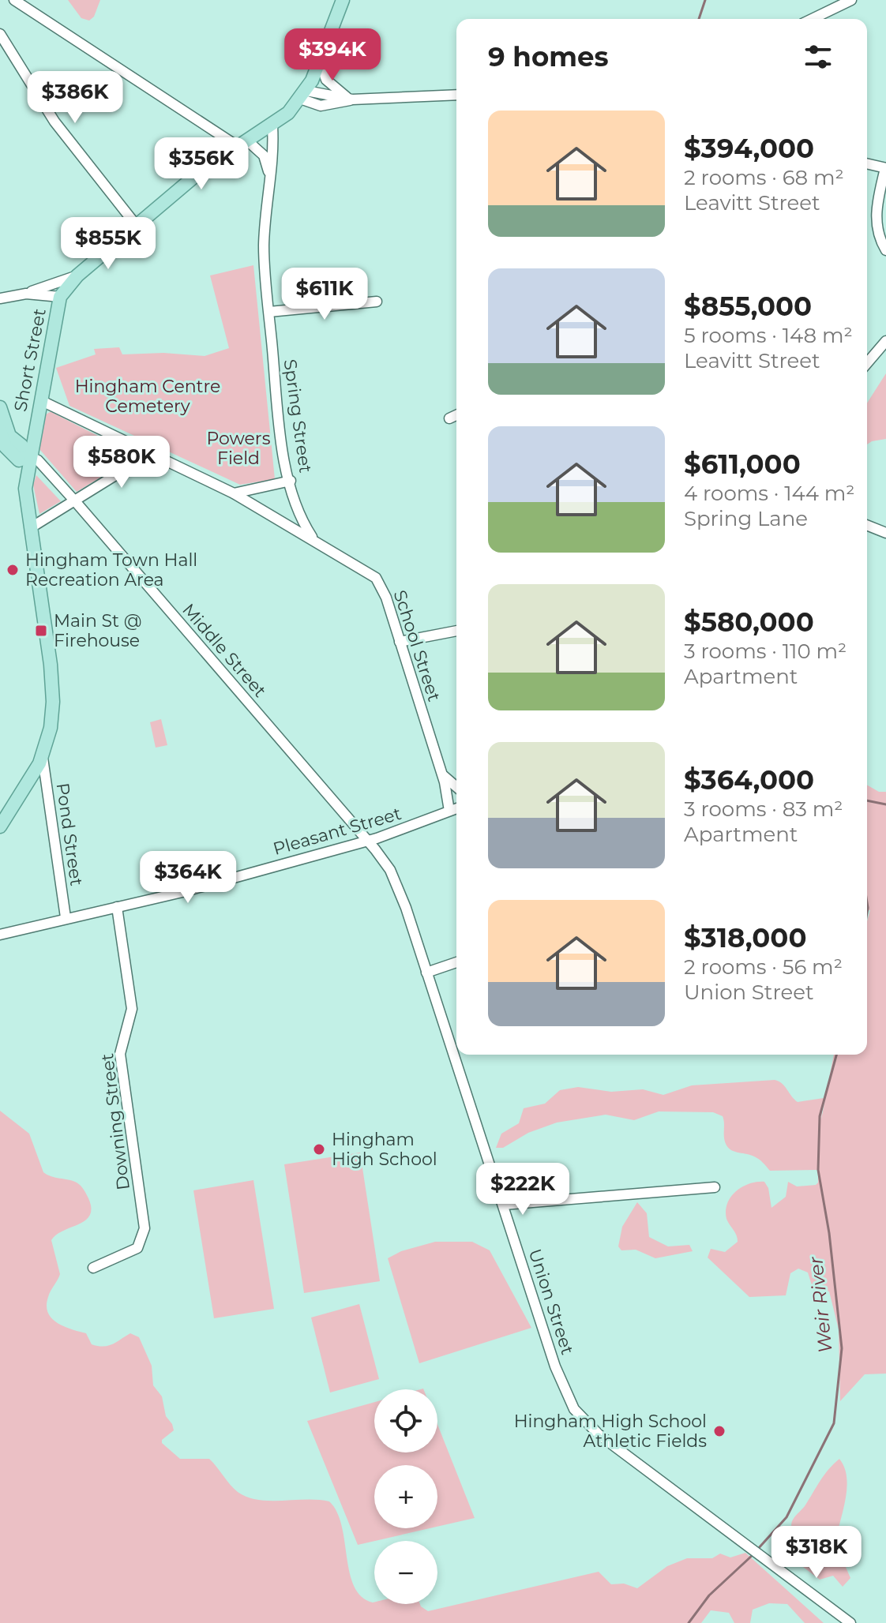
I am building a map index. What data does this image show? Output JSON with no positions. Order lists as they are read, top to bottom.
{
  "streets": {
    "main road": ["Short Street"],
    "street": [
      "Spring Street",
      "School Street",
      "Middle Street",
      "Pleasant Street",
      "Pond Street",
      "Downing Street",
      "Union Street"
    ]
  },
  "crossings": [
    ["Short Street", "Spring Street"],
    ["Short Street", "School Street"],
    ["Short Street", "Middle Street"],
    ["Short Street", "Pond Street"],
    ["Spring Street", "School Street"],
    ["School Street", "Pleasant Street"],
    ["Middle Street", "Pleasant Street"],
    ["Middle Street", "Union Street"],
    ["Pleasant Street", "Pond Street"],
    ["Pleasant Street", "Downing Street"],
    ["Pleasant Street", "Union Street"]
  ],
  "water": ["Weir River"],
  "parks": ["Hingham Centre Cemetery", "Powers Field"],
  "places": {
    "other": ["Hingham Town Hall Recreation Area", "Hingham High School", "Hingham High School Athletic Fields"],
    "transit": ["Main St @ Firehouse"]
  },
  "page": {
    "heading": "9 homes",
    "price": [
      "$394K",
      "$386K",
      "$356K",
      "$855K",
      "$611K",
      "$580K",
      "$364K",
      "$222K",
      "$318K"
    ],
    "list": [
      {
        "name": "$394,000",
        "note": "2 rooms · 68 m² · Leavitt Street"
      },
      {
        "name": "$855,000",
        "note": "5 rooms · 148 m² · Leavitt Street"
      },
      {
        "name": "$611,000",
        "note": "4 rooms · 144 m² · Spring Lane"
      },
      {
        "name": "$580,000",
        "note": "3 rooms · 110 m² · Apartment"
      },
      {
        "name": "$364,000",
        "note": "3 rooms · 83 m² · Apartment"
      },
      {
        "name": "$318,000",
        "note": "2 rooms · 56 m² · Union Street"
      }
    ],
    "map_buttons": ["+", "−"]
  }
}
